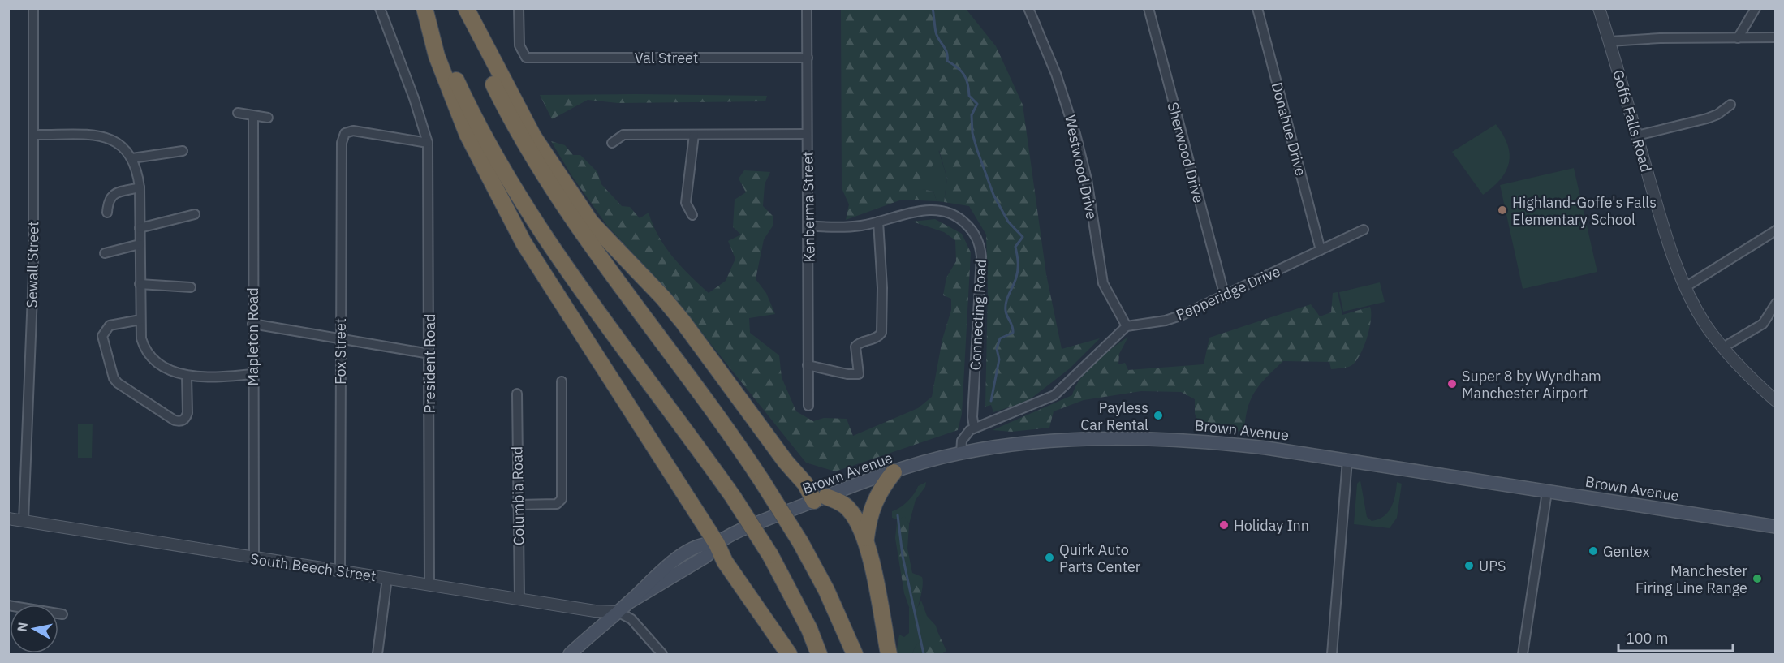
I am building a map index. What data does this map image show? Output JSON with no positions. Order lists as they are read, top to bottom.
{
  "streets": {
    "main road": ["Brown Avenue"],
    "street": [
      "Val Street",
      "Goffs Falls Road",
      "Donahue Drive",
      "Sherwood Drive",
      "Westwood Drive",
      "Kenberma Street",
      "Sewall Street",
      "Pepperidge Drive",
      "Connecting Road",
      "Mapleton Road",
      "Fox Street",
      "President Road",
      "Columbia Road",
      "South Beech Street"
    ]
  },
  "crossings": [
    ["Val Street", "Kenberma Street"],
    ["Donahue Drive", "Pepperidge Drive"],
    ["Sherwood Drive", "Pepperidge Drive"],
    ["Westwood Drive", "Pepperidge Drive"],
    ["Kenberma Street", "Connecting Road"],
    ["Sewall Street", "South Beech Street"],
    ["Mapleton Road", "South Beech Street"],
    ["Fox Street", "President Road"],
    ["Fox Street", "South Beech Street"],
    ["President Road", "South Beech Street"],
    ["Brown Avenue", "South Beech Street"],
    ["Columbia Road", "South Beech Street"]
  ],
  "places": [
    "Highland-Goffe's Falls Elementary School",
    "Super 8 by Wyndham Manchester Airport",
    "Payless Car Rental",
    "Holiday Inn",
    "Gentex",
    "Quirk Auto Parts Center",
    "UPS",
    "Manchester Firing Line Range"
  ],
  "scale_bar": "100 m",
  "north": "left"
}
